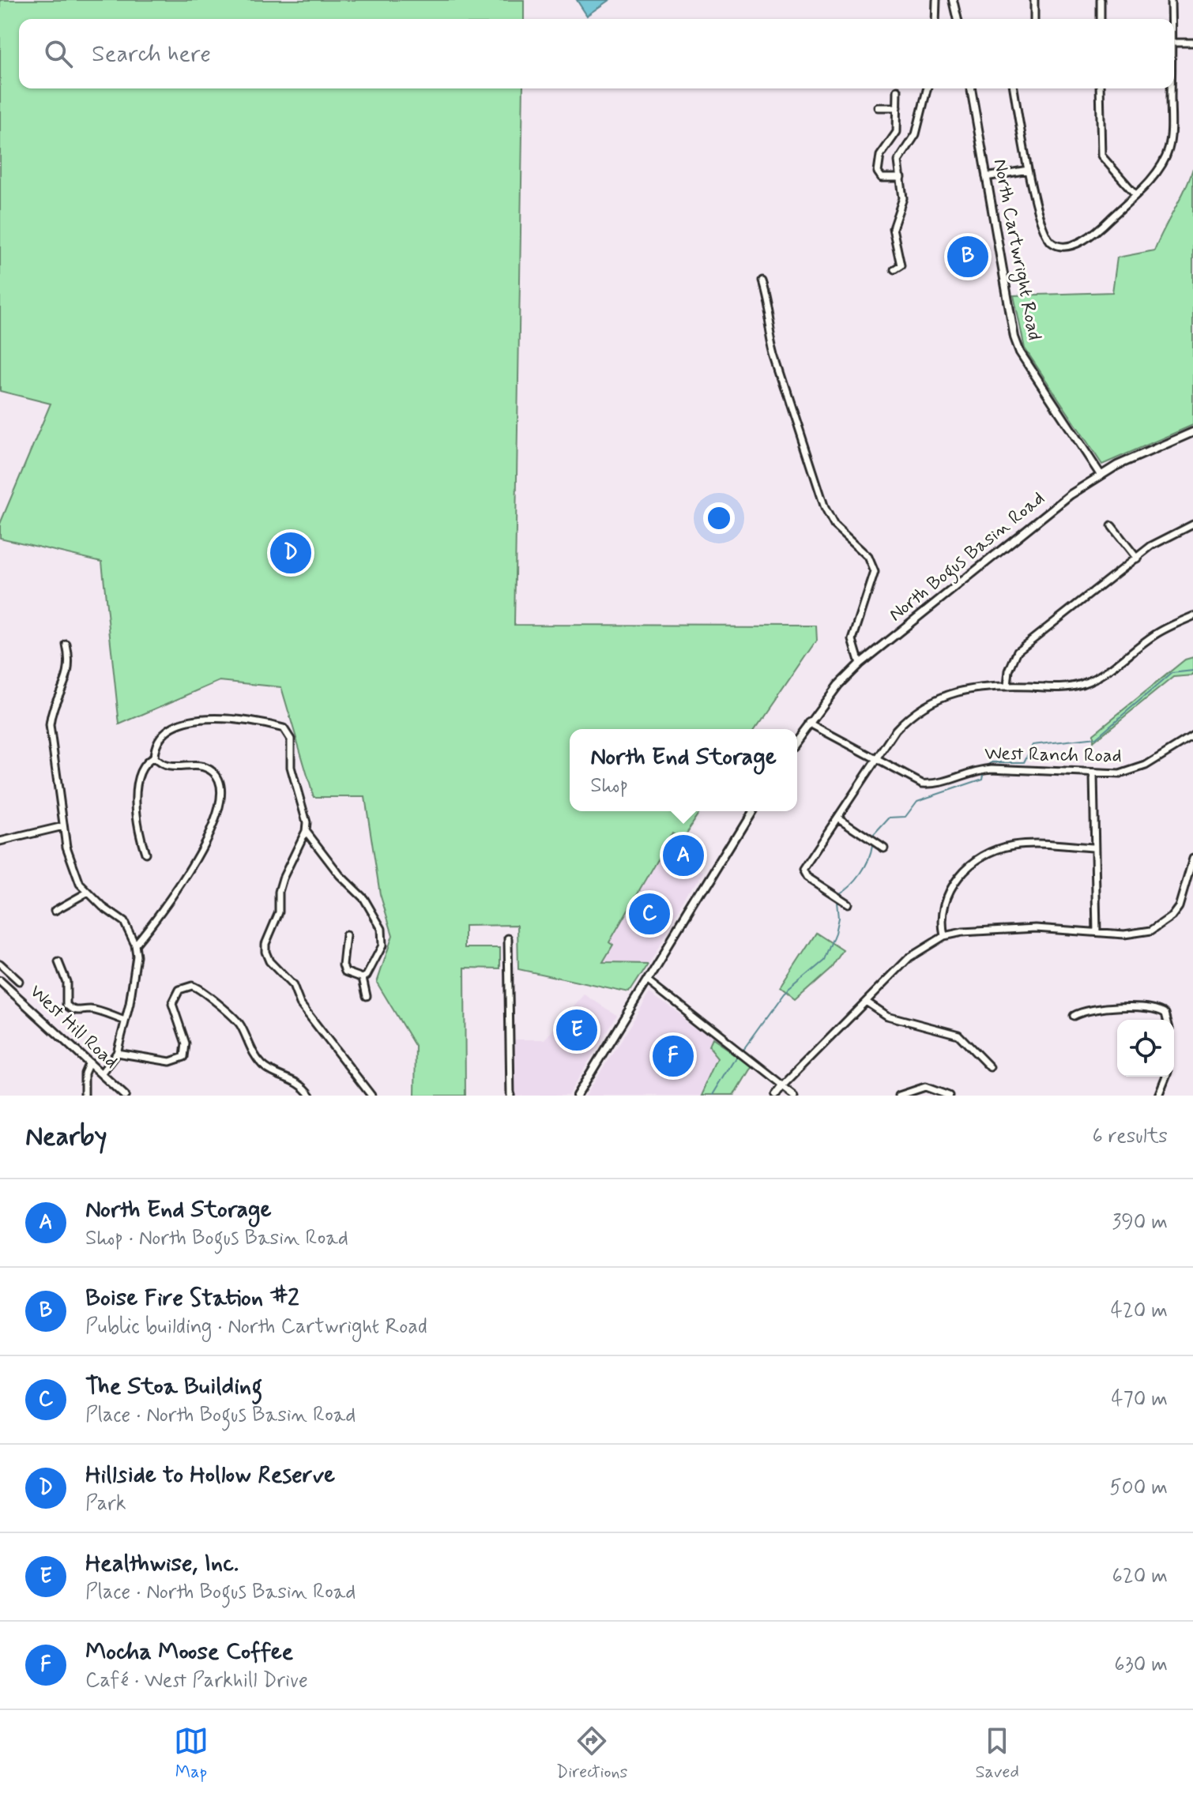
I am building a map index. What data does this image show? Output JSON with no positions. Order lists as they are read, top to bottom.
{
  "streets": {
    "street": [
      "North Cartwright Road",
      "North Bogus Basin Road",
      "West Ranch Road",
      "West Hill Road"
    ]
  },
  "crossings": [
    ["North Cartwright Road", "North Bogus Basin Road"],
    ["North Bogus Basin Road", "West Ranch Road"]
  ],
  "page": {
    "search": "Search here",
    "pins": [
      "B",
      "D",
      "A",
      "C",
      "E",
      "F"
    ],
    "popup": ["North End Storage", "Shop"],
    "heading": ["Nearby", "6 results"],
    "list": [
      {
        "mark": "A",
        "name": "North End Storage",
        "note": "Shop · North Bogus Basin Road",
        "value": "390 m"
      },
      {
        "mark": "B",
        "name": "Boise Fire Station #2",
        "note": "Public building · North Cartwright Road",
        "value": "420 m"
      },
      {
        "mark": "C",
        "name": "The Stoa Building",
        "note": "Place · North Bogus Basin Road",
        "value": "470 m"
      },
      {
        "mark": "D",
        "name": "Hillside to Hollow Reserve",
        "note": "Park",
        "value": "500 m"
      },
      {
        "mark": "E",
        "name": "Healthwise, Inc.",
        "note": "Place · North Bogus Basin Road",
        "value": "620 m"
      },
      {
        "mark": "F",
        "name": "Mocha Moose Coffee",
        "note": "Café · West Parkhill Drive",
        "value": "630 m"
      }
    ],
    "nav": ["Map", "Directions", "Saved"]
  }
}
